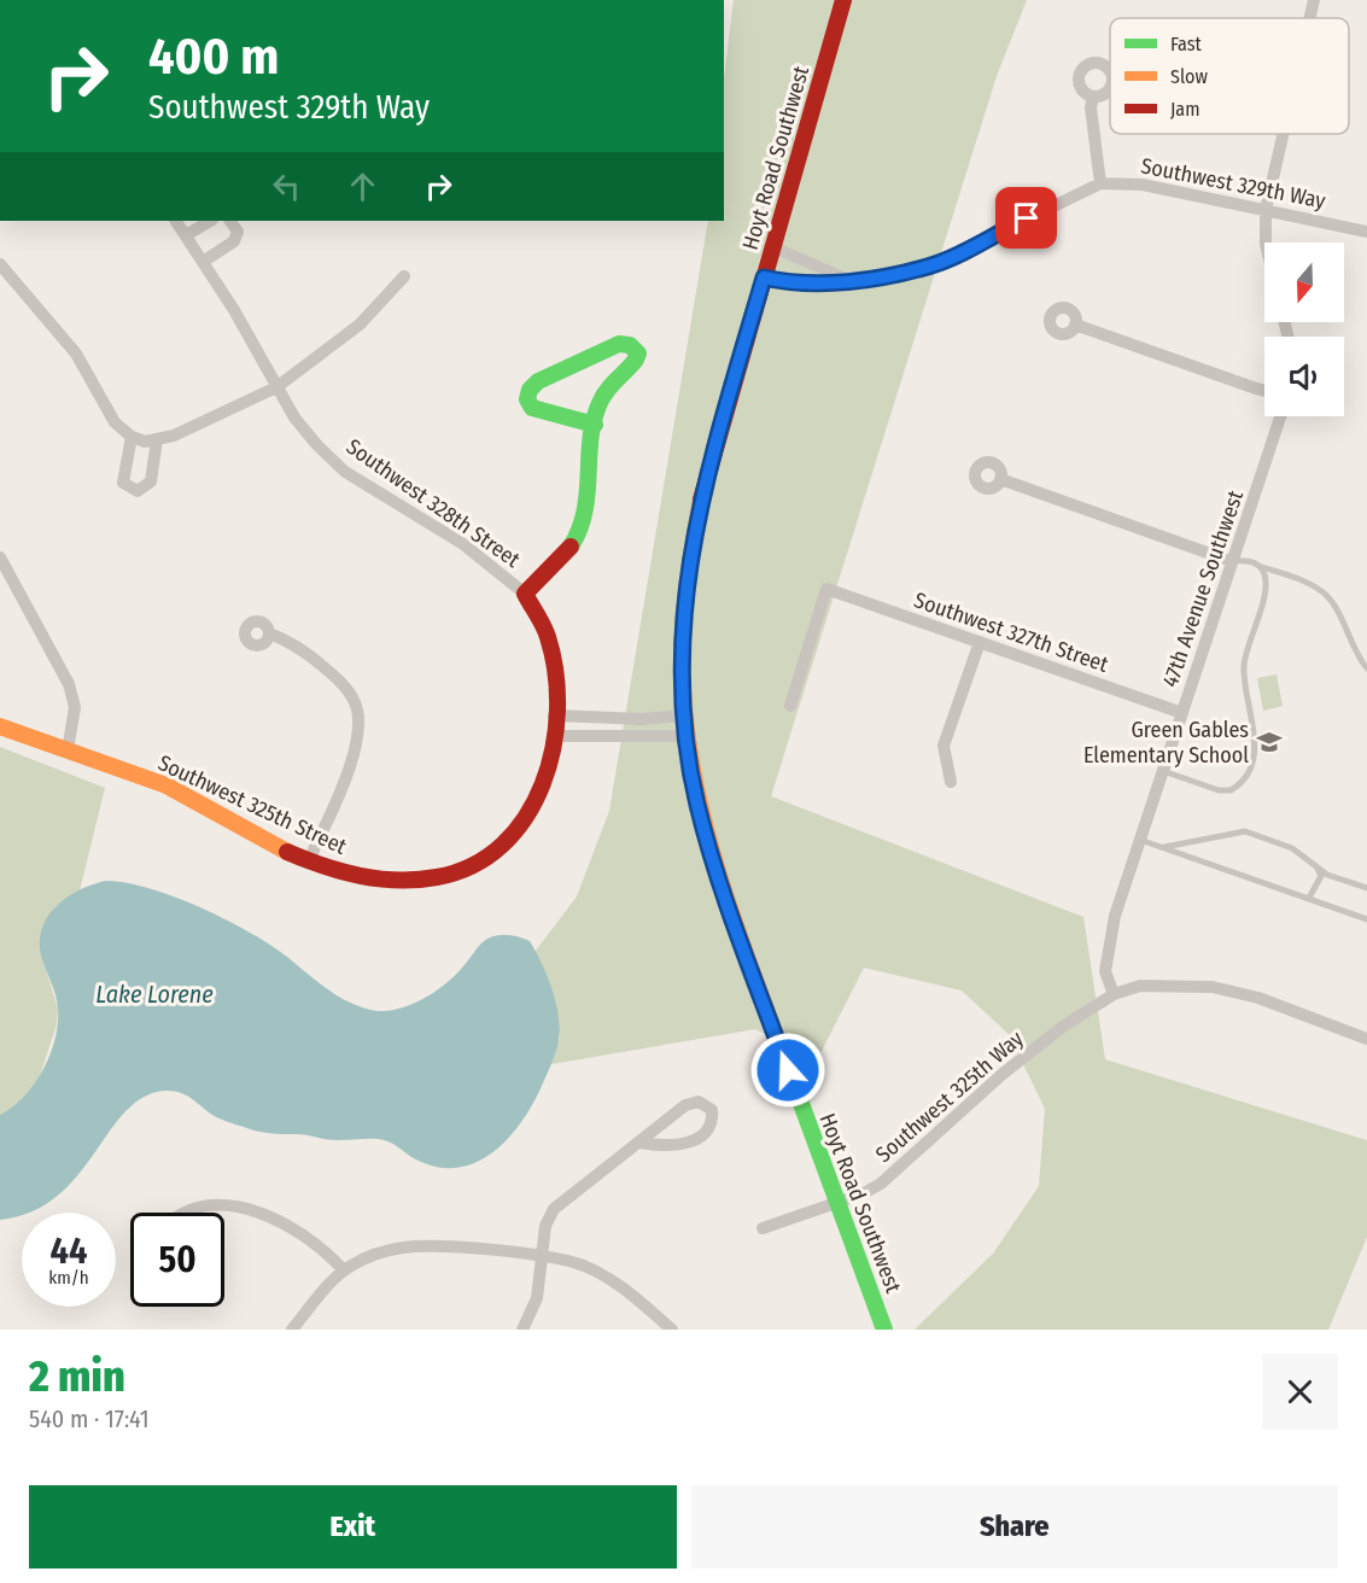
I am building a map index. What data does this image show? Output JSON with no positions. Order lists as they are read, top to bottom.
{
  "streets": {
    "main road": ["Hoyt Road Southwest", "Southwest 325th Street"],
    "street": [
      "Southwest 329th Way",
      "Southwest 328th Street",
      "47th Avenue Southwest",
      "Southwest 327th Street",
      "Southwest 325th Way"
    ]
  },
  "crossings": [
    ["Hoyt Road Southwest", "Southwest 329th Way"],
    ["Hoyt Road Southwest", "Southwest 325th Way"],
    ["Southwest 328th Street", "Southwest 325th Street"],
    ["47th Avenue Southwest", "Southwest 327th Street"],
    ["47th Avenue Southwest", "Southwest 325th Way"]
  ],
  "water": ["Lake Lorene"],
  "places": {
    "school or university": ["Green Gables Elementary School"]
  },
  "legend": ["Fast", "Slow", "Jam"],
  "north": "bottom",
  "page": {
    "turn": ["400 m", "Southwest 329th Way"],
    "speed": "44 km/h",
    "limit": "50",
    "heading": ["2 min", "540 m · 17:41"],
    "buttons": ["Exit", "Share"]
  }
}
